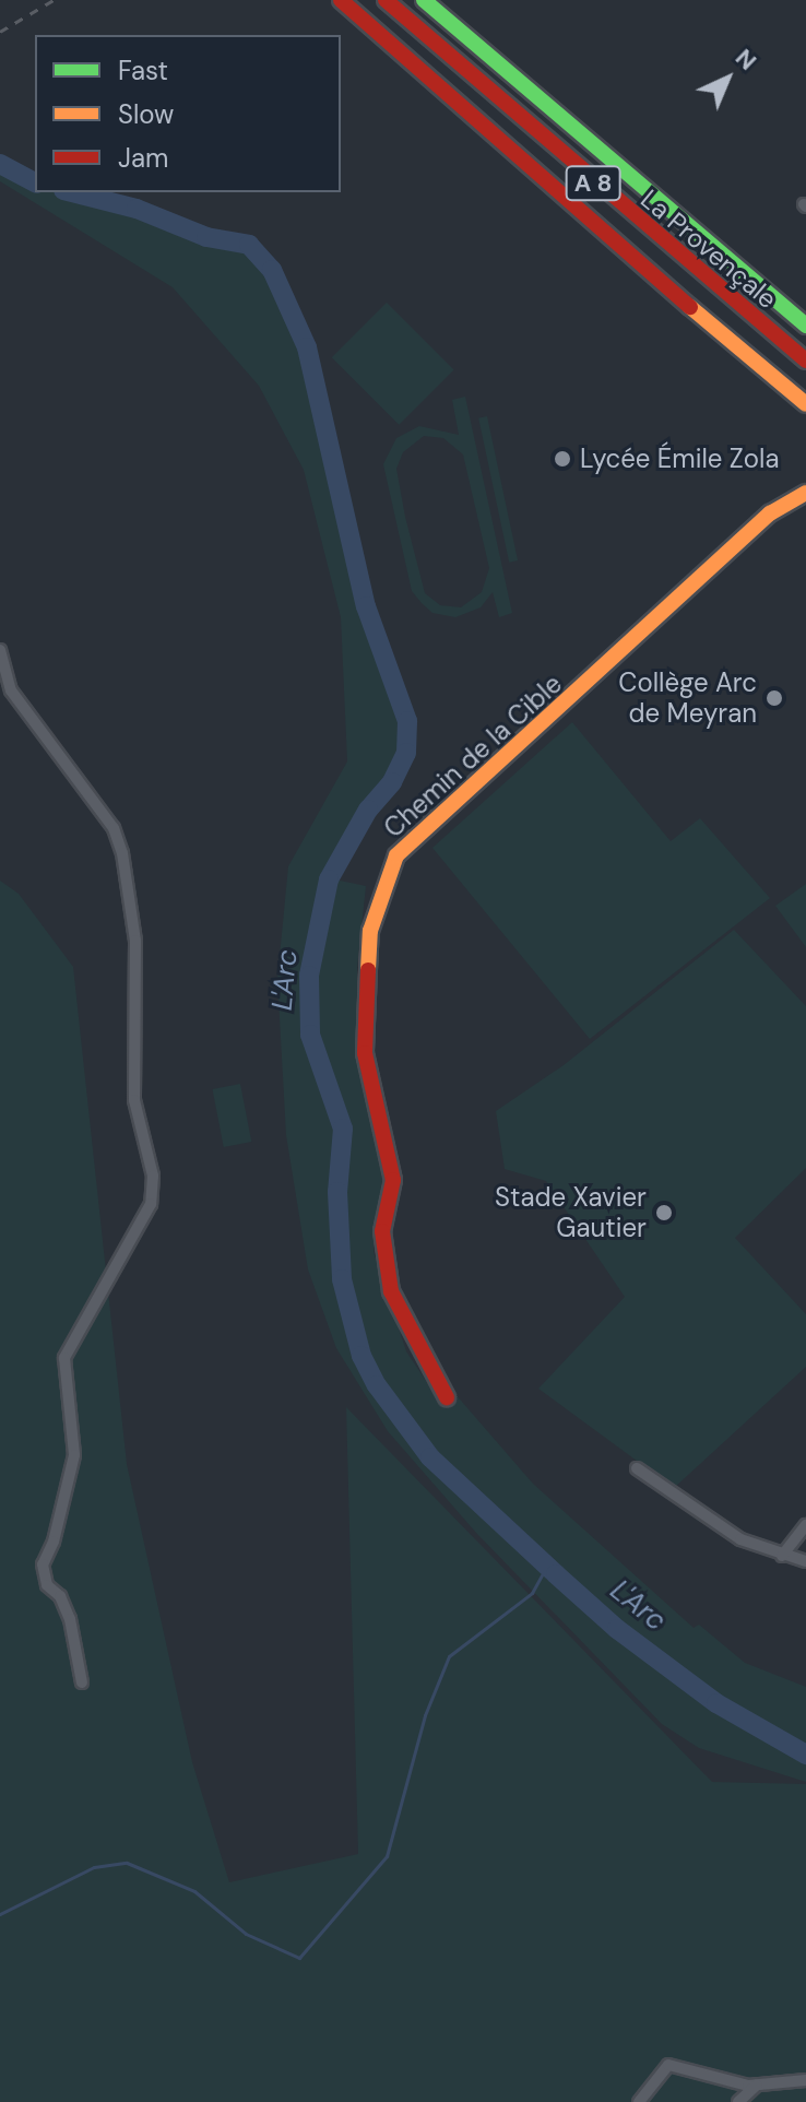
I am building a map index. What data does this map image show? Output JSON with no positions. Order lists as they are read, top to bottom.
{
  "streets": {
    "main road": ["A 8", "La Provençale", "Chemin de la Cible"]
  },
  "water": ["L'Arc"],
  "places": ["Lycée Émile Zola", "Collège Arc de Meyran", "Stade Xavier Gautier"],
  "legend": ["Fast", "Slow", "Jam"],
  "north": "top right"
}
